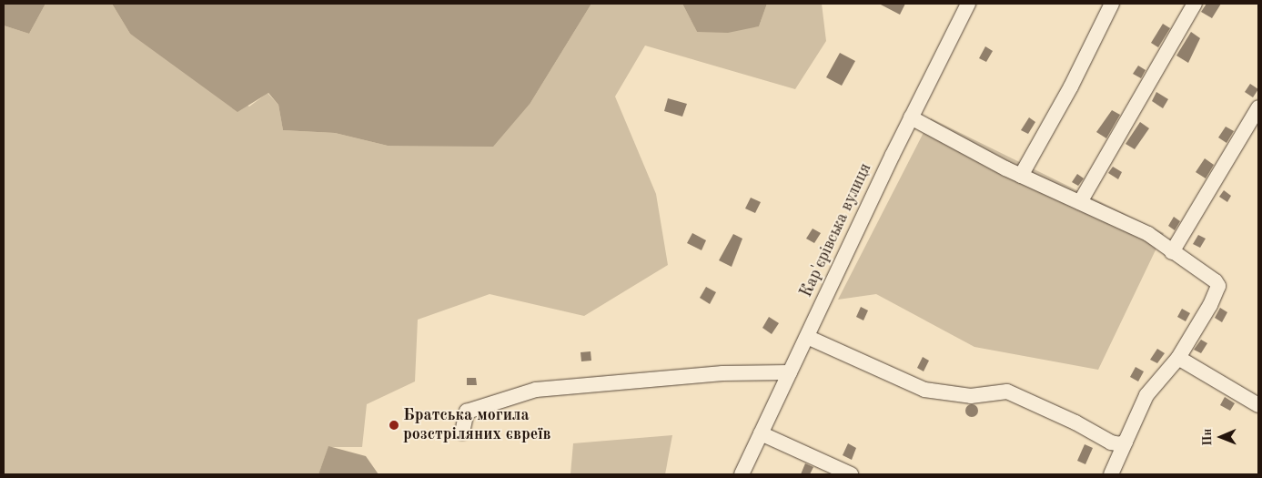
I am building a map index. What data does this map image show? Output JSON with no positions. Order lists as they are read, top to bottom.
{
  "streets": {
    "street": ["Кар'єрівська вулиця"]
  },
  "places": ["Братська могила розстріляних євреїв"],
  "north": "left"
}
